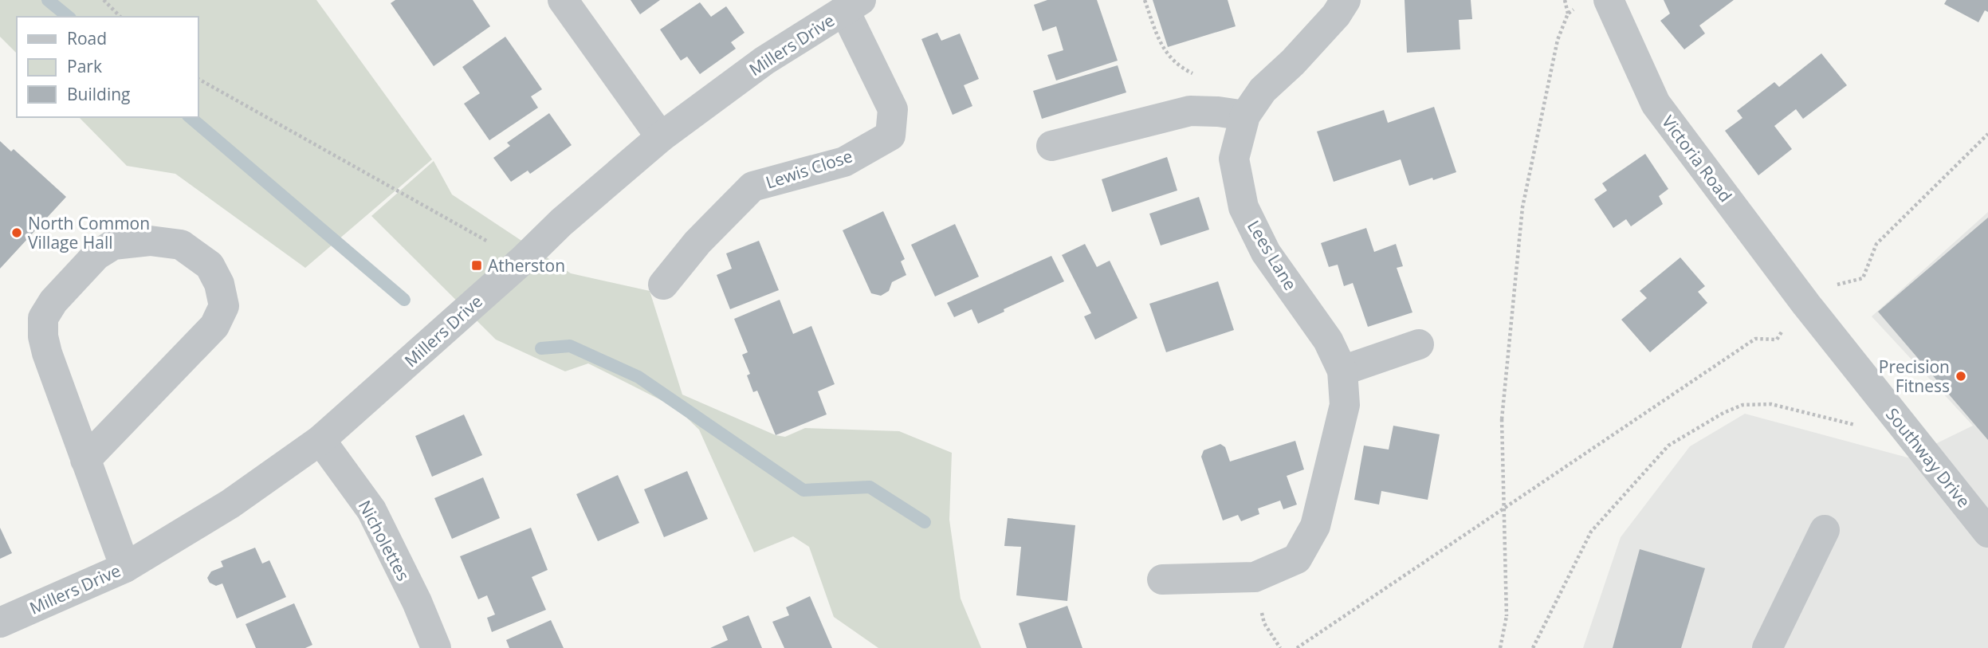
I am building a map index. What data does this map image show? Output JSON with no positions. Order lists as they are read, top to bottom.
{
  "streets": {
    "street": [
      "Millers Drive",
      "Victoria Road",
      "Lewis Close",
      "Lees Lane",
      "Southway Drive",
      "Nicholettes"
    ]
  },
  "crossings": [
    ["Millers Drive", "Lewis Close"],
    ["Millers Drive", "Nicholettes"],
    ["Victoria Road", "Southway Drive"]
  ],
  "places": {
    "other": ["North Common Village Hall", "Precision Fitness"],
    "transit": ["Atherston"]
  },
  "legend": ["Road", "Park", "Building"]
}
